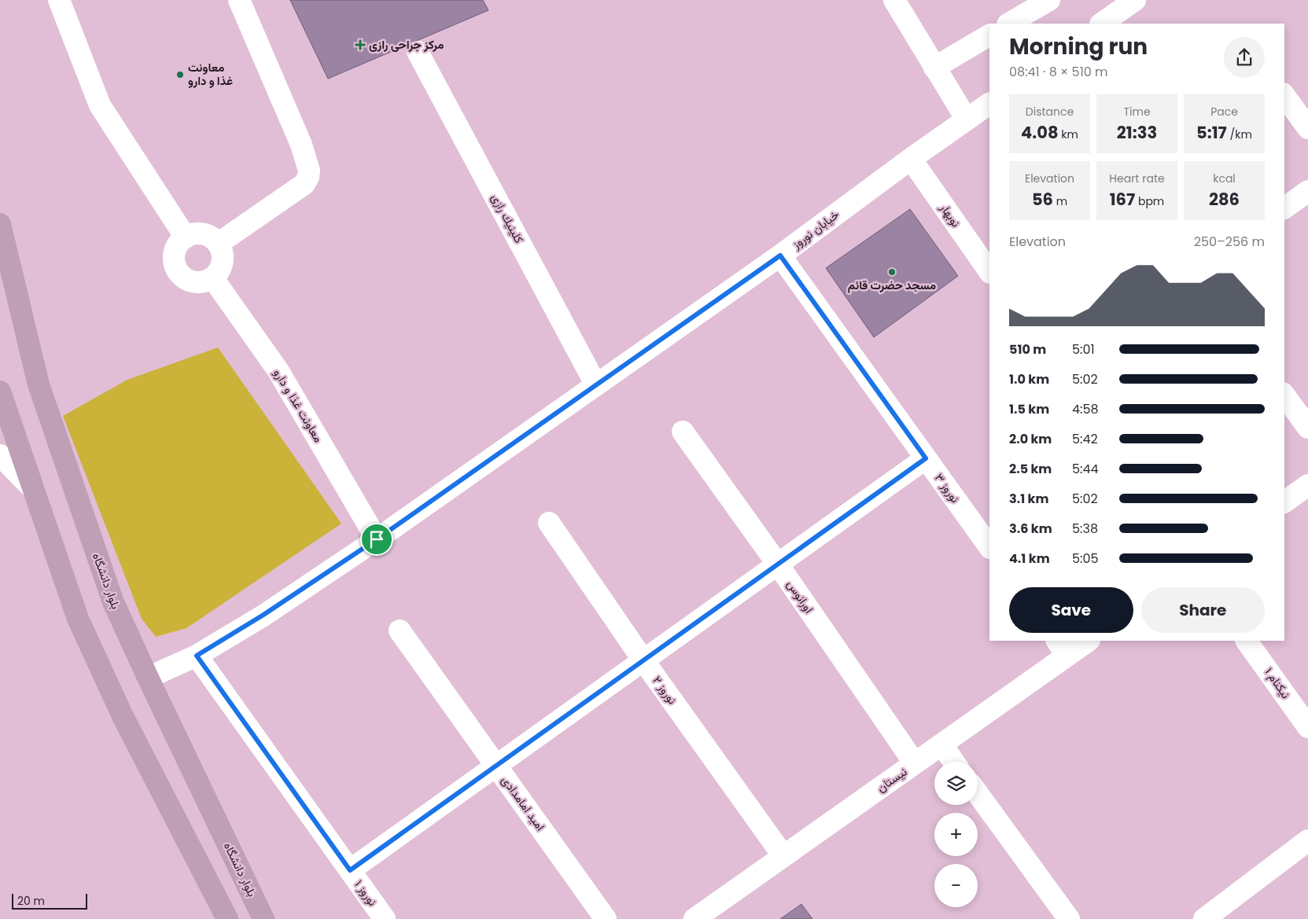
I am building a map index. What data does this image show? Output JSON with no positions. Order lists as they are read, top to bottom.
{
  "streets": {
    "main road": ["بلوار دانشگاه"],
    "street": [
      "نوبهار",
      "كلينيك رازی",
      "خیابان نوروز",
      "معاونت غذا و دارو",
      "نوروز ۳",
      "اورانوس",
      "نیکنام ۱",
      "نوروز ۲",
      "نیستان",
      "امید امامدادی",
      "نوروز ۱"
    ]
  },
  "crossings": [
    ["نوبهار", "خیابان نوروز"],
    ["كلينيك رازی", "خیابان نوروز"],
    ["خیابان نوروز", "معاونت غذا و دارو"],
    ["خیابان نوروز", "نوروز ۳"],
    ["خیابان نوروز", "بلوار دانشگاه"],
    ["خیابان نوروز", "نوروز ۱"],
    ["اورانوس", "نیستان"],
    ["نوروز ۲", "نیستان"]
  ],
  "places": {
    "health": ["مرکز جراحی رازی"],
    "other": ["معاونت غذا و دارو", "مسجد حضرت قائم"]
  },
  "scale_bar": "20 m",
  "page": {
    "heading": ["Morning run", "08:41 · 8 × 510 m"],
    "stats": [
      ["Distance", "4.08 km"],
      ["Time", "21:33"],
      ["Pace", "5:17 /km"],
      ["Elevation", "56 m"],
      ["Heart rate", "167 bpm"],
      ["kcal", "286"]
    ],
    "chart": ["Elevation", "250–256 m"],
    "list": [
      {
        "name": "510 m",
        "note": "5:01"
      },
      {
        "name": "1.0 km",
        "note": "5:02"
      },
      {
        "name": "1.5 km",
        "note": "4:58"
      },
      {
        "name": "2.0 km",
        "note": "5:42"
      },
      {
        "name": "2.5 km",
        "note": "5:44"
      },
      {
        "name": "3.1 km",
        "note": "5:02"
      },
      {
        "name": "3.6 km",
        "note": "5:38"
      },
      {
        "name": "4.1 km",
        "note": "5:05"
      }
    ],
    "buttons": ["Save", "Share"],
    "map_buttons": ["+", "−"],
    "scale": "20 m"
  }
}
